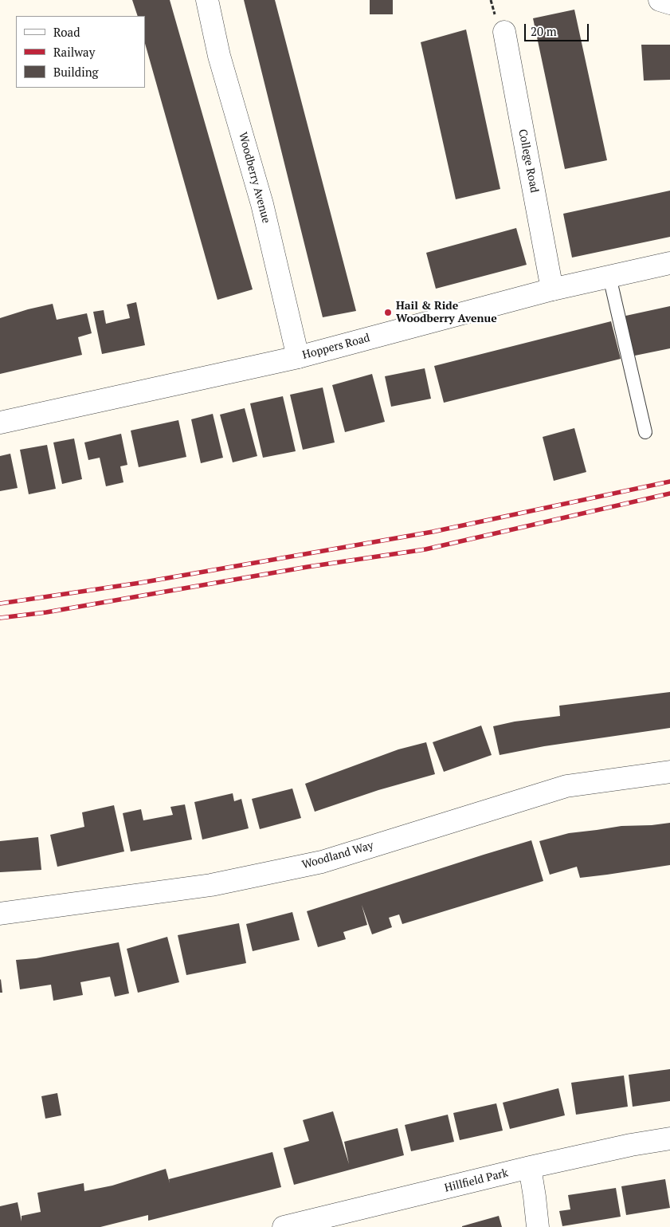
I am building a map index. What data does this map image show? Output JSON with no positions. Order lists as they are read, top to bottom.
{
  "streets": {
    "street": [
      "College Road",
      "Woodberry Avenue",
      "Hoppers Road",
      "Woodland Way",
      "Hillfield Park"
    ]
  },
  "crossings": [
    ["College Road", "Hoppers Road"],
    ["Woodberry Avenue", "Hoppers Road"]
  ],
  "places": ["Hail & Ride Woodberry Avenue"],
  "legend": ["Road", "Railway", "Building"],
  "scale_bar": "20 m"
}
